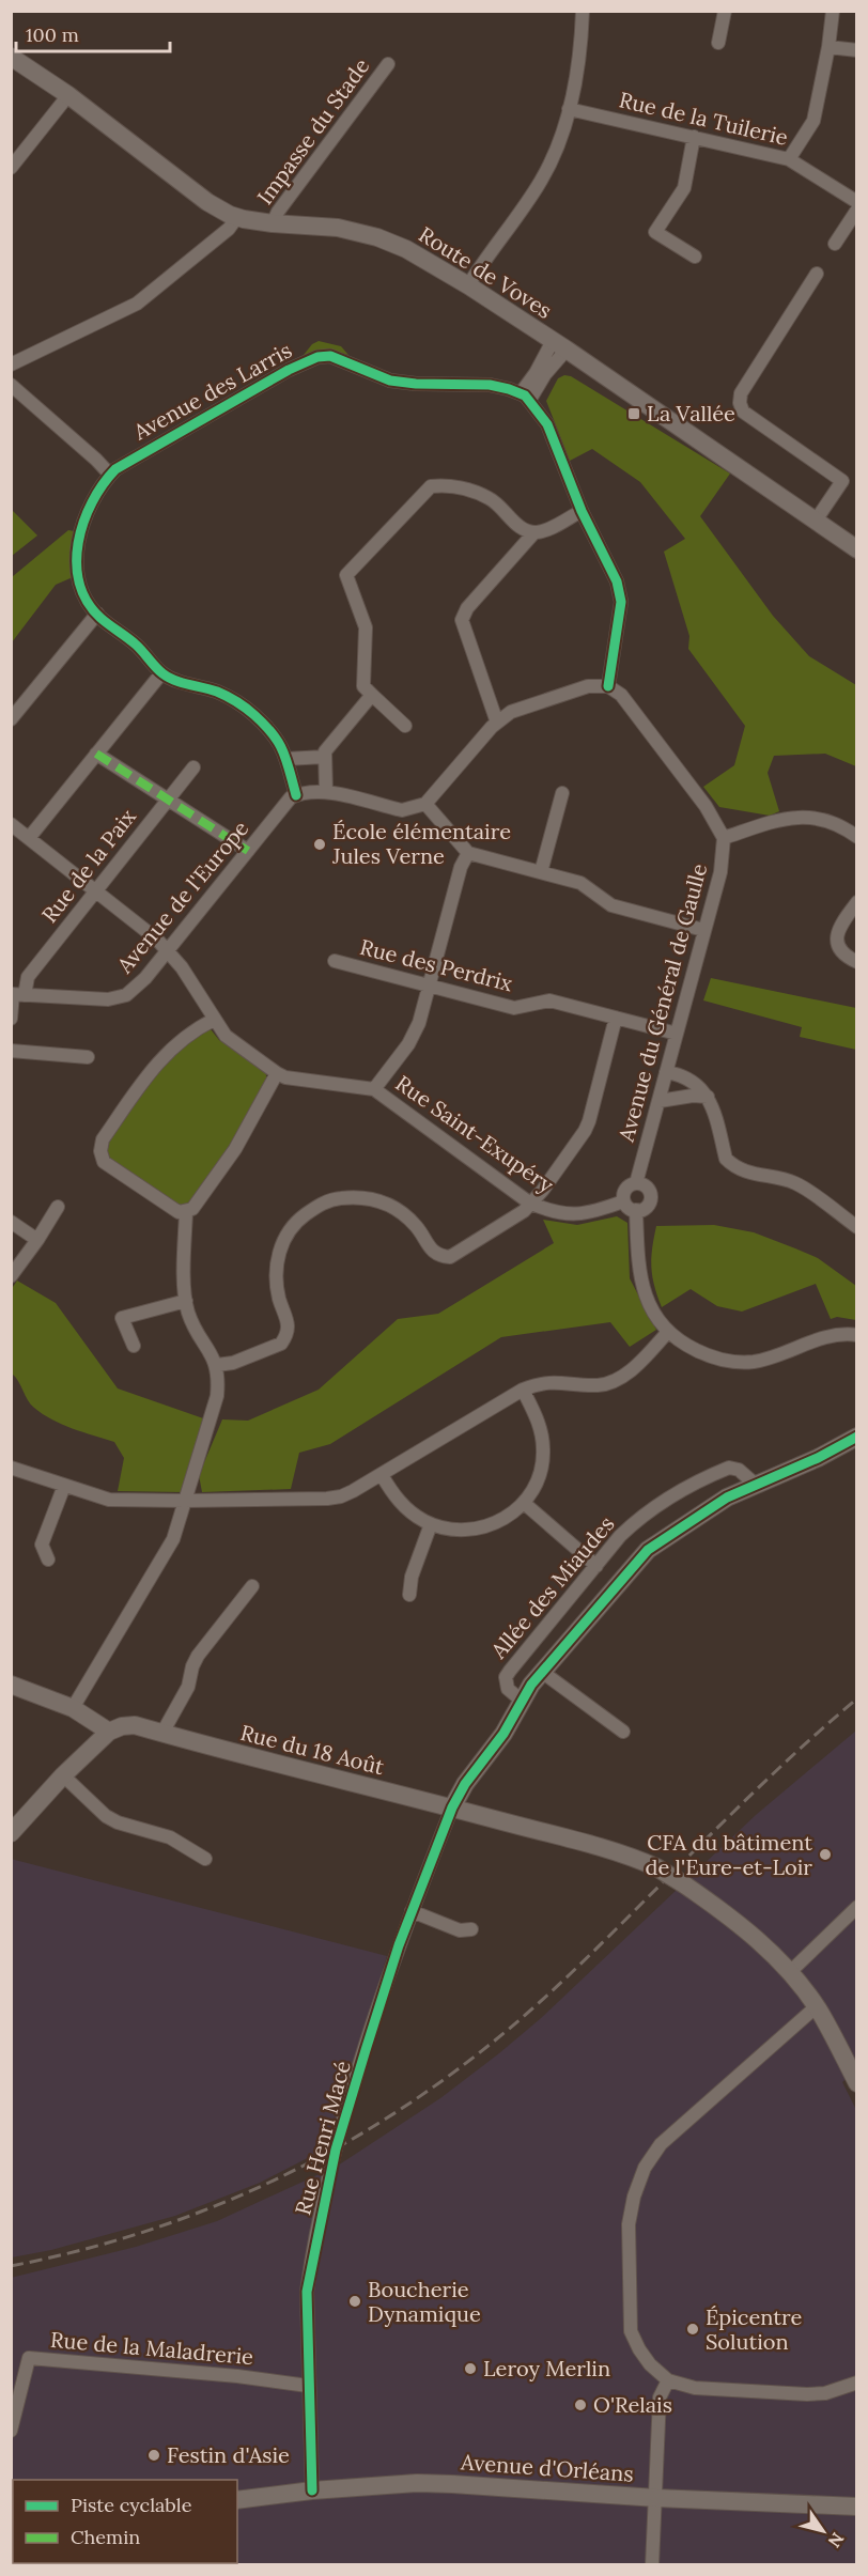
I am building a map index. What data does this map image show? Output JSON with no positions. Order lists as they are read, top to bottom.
{
  "streets": {
    "street": [
      "Rue de la Tuilerie",
      "Impasse du Stade",
      "Route de Voves",
      "Avenue des Larris",
      "Rue de la Paix",
      "Avenue de l'Europe",
      "Rue des Perdrix",
      "Avenue du Général de Gaulle",
      "Rue Saint-Exupéry",
      "Allée des Miaudes",
      "Rue du 18 Août",
      "Rue Henri Macé",
      "Rue de la Maladrerie",
      "Avenue d'Orléans"
    ]
  },
  "crossings": [
    ["Impasse du Stade", "Route de Voves"],
    ["Rue de la Paix", "Avenue de l'Europe"],
    ["Rue de la Paix", "Rue Saint-Exupéry"],
    ["Avenue de l'Europe", "Rue Saint-Exupéry"],
    ["Rue des Perdrix", "Avenue du Général de Gaulle"],
    ["Avenue du Général de Gaulle", "Rue Saint-Exupéry"],
    ["Rue du 18 Août", "Rue Henri Macé"],
    ["Rue Henri Macé", "Rue de la Maladrerie"],
    ["Rue Henri Macé", "Avenue d'Orléans"]
  ],
  "places": {
    "transit": ["La Vallée"],
    "other": [
      "École élémentaire Jules Verne",
      "CFA du bâtiment de l'Eure-et-Loir",
      "Boucherie Dynamique",
      "Épicentre Solution",
      "Leroy Merlin",
      "O'Relais",
      "Festin d'Asie"
    ]
  },
  "legend": ["Piste cyclable", "Chemin"],
  "scale_bar": "100 m",
  "north": "bottom right"
}
